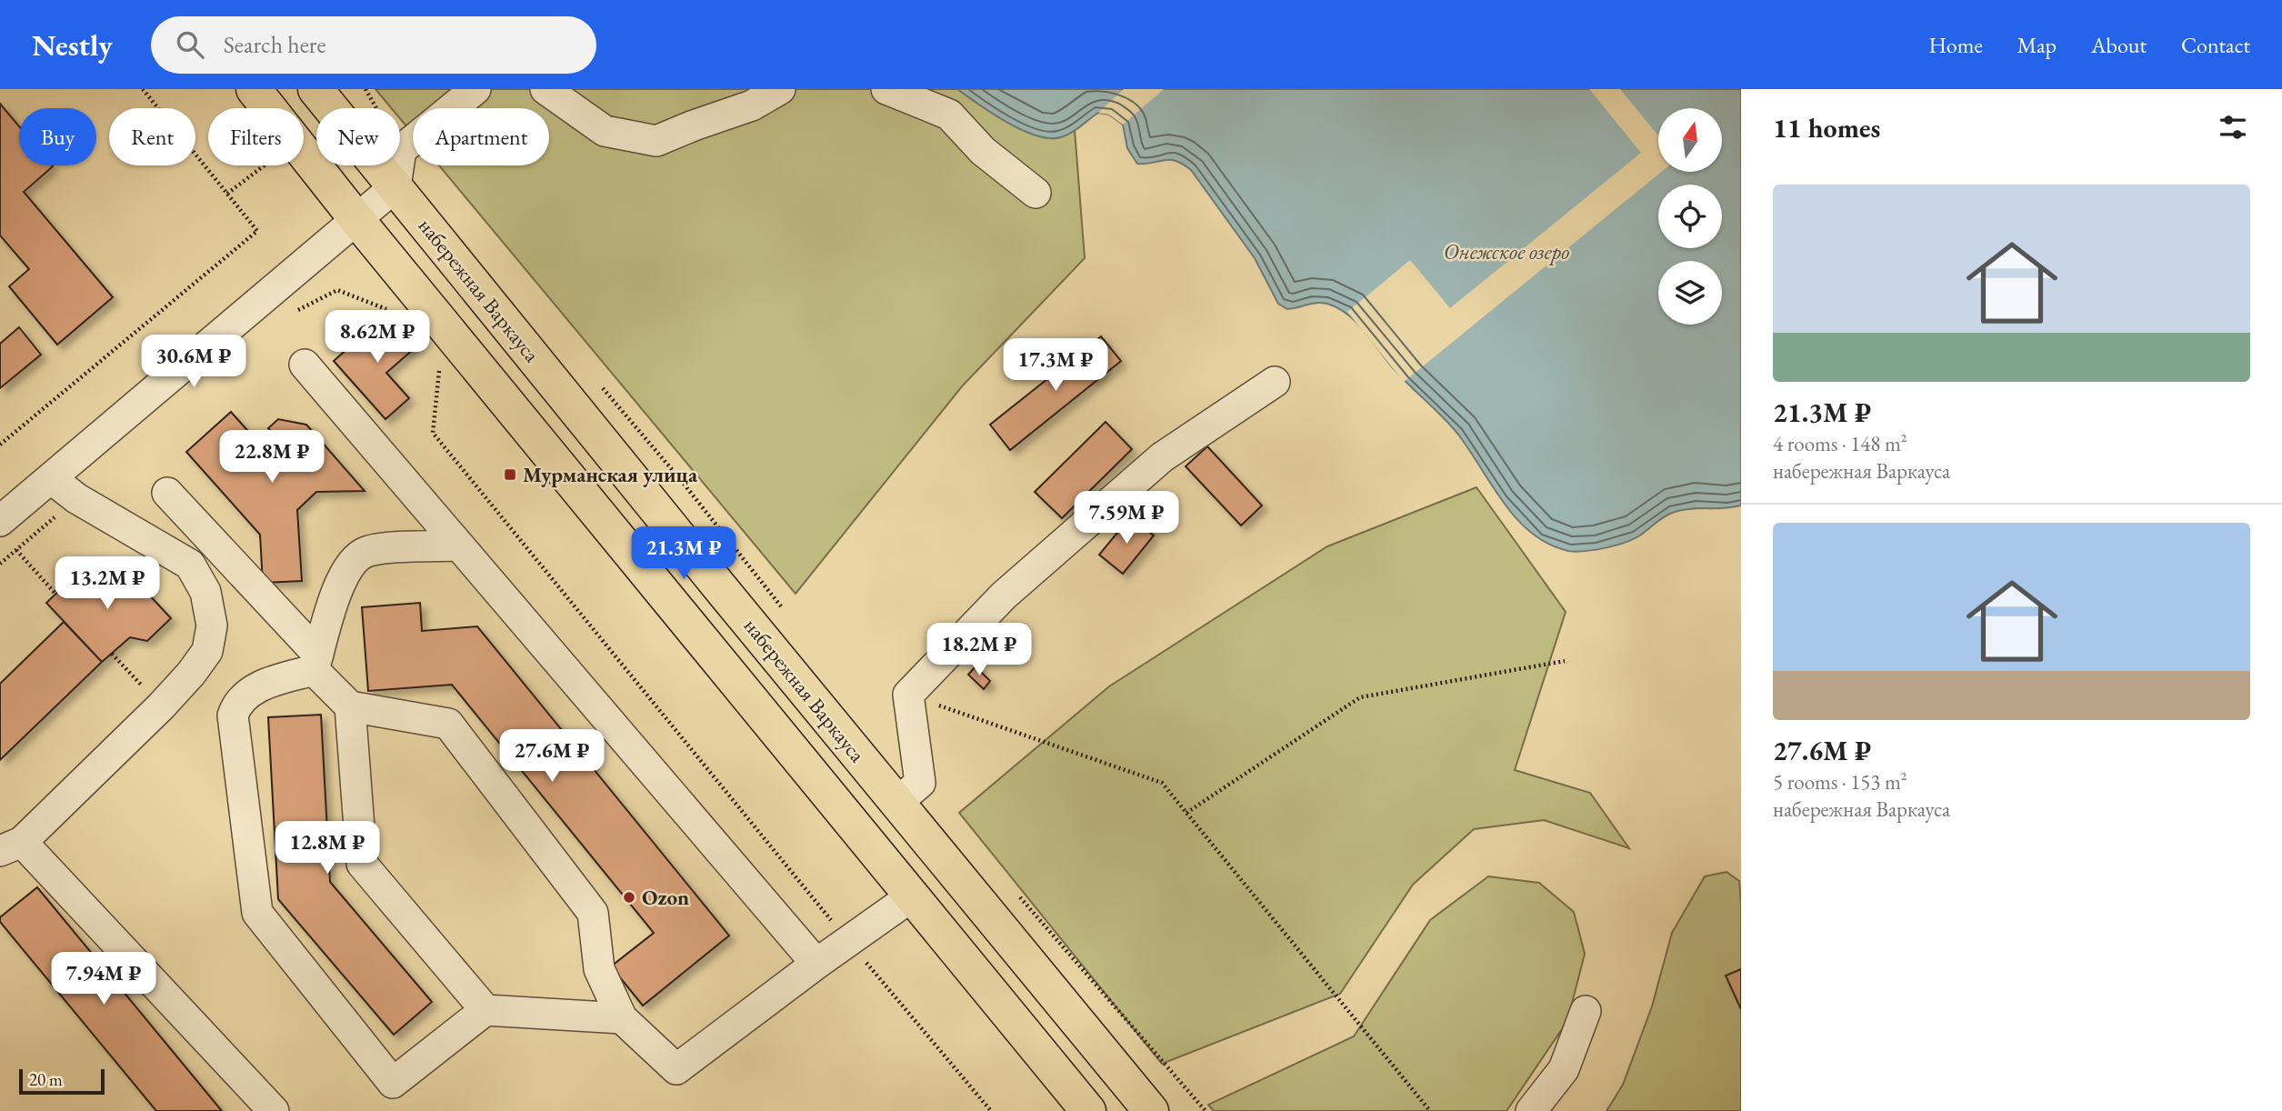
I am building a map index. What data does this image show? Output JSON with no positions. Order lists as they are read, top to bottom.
{
  "streets": {
    "main road": ["набережная Варкауса"]
  },
  "water": ["Онежское озеро"],
  "places": {
    "transit": ["Мурманская улица"],
    "other": ["Ozon"]
  },
  "scale_bar": "20 m",
  "north": "top",
  "page": {
    "header": "Nestly",
    "search": "Search here",
    "nav": [
      "Home",
      "Map",
      "About",
      "Contact"
    ],
    "heading": "11 homes",
    "chip": [
      "Buy",
      "Rent",
      "Filters",
      "New",
      "Apartment"
    ],
    "list": [
      {
        "name": "21.3M ₽",
        "note": "4 rooms · 148 m² · набережная Варкауса"
      },
      {
        "name": "27.6M ₽",
        "note": "5 rooms · 153 m² · набережная Варкауса"
      }
    ],
    "price": [
      "8.62M ₽",
      "30.6M ₽",
      "17.3M ₽",
      "22.8M ₽",
      "7.59M ₽",
      "21.3M ₽",
      "13.2M ₽",
      "18.2M ₽",
      "27.6M ₽",
      "12.8M ₽",
      "7.94M ₽"
    ],
    "scale": "20 m"
  }
}
